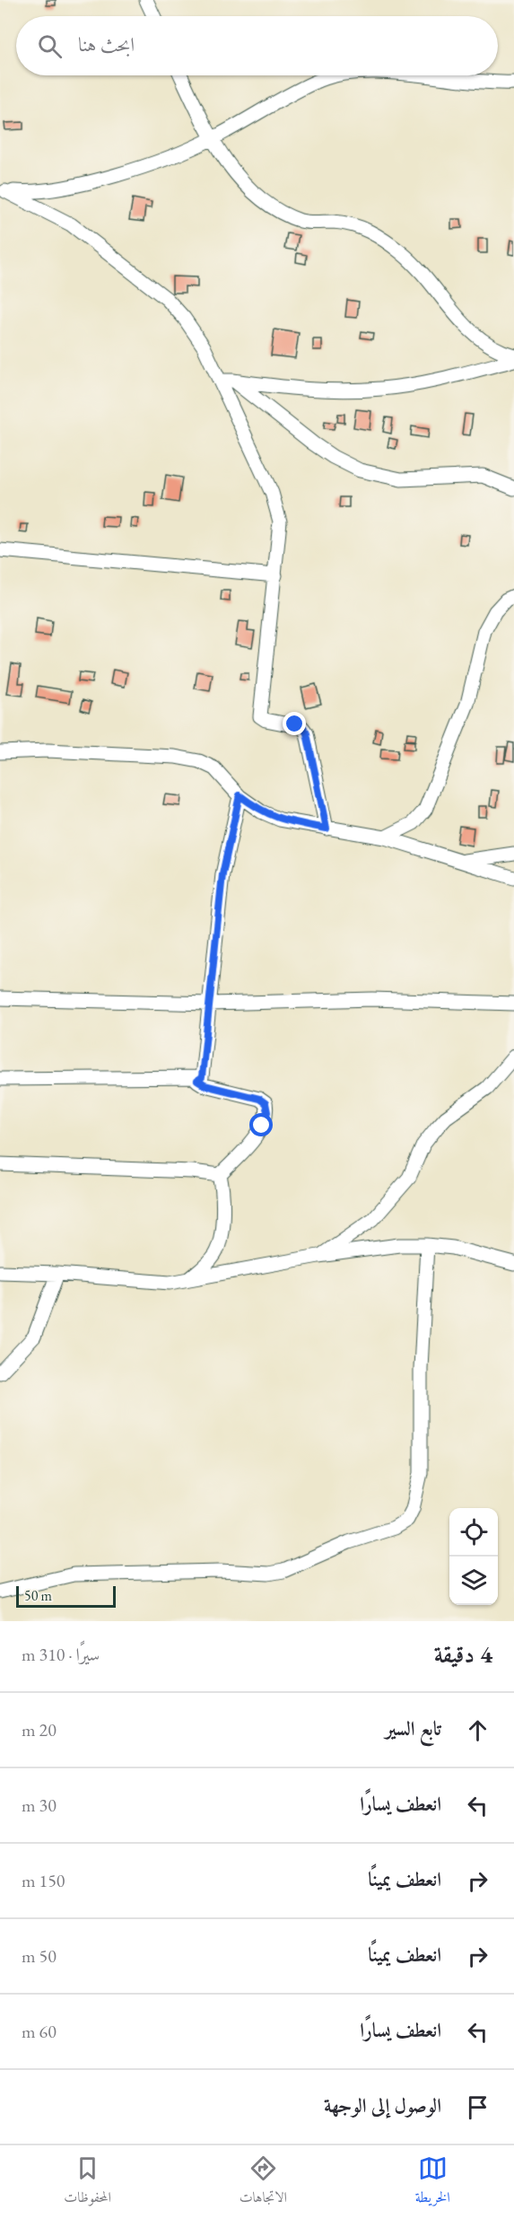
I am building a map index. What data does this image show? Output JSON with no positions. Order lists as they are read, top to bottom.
{
  "scale_bar": "50 m",
  "page": {
    "search": "ابحث هنا",
    "scale": "50 m",
    "heading": ["4 دقيقة", "سيرًا · 310 m"],
    "list": [
      ["تابع السير", "20 m"],
      ["انعطف يسارًا", "30 m"],
      ["انعطف يمينًا", "150 m"],
      ["انعطف يمينًا", "50 m"],
      ["انعطف يسارًا", "60 m"],
      "الوصول إلى الوجهة"
    ],
    "nav": ["الخريطة", "الاتجاهات", "المحفوظات"]
  }
}
